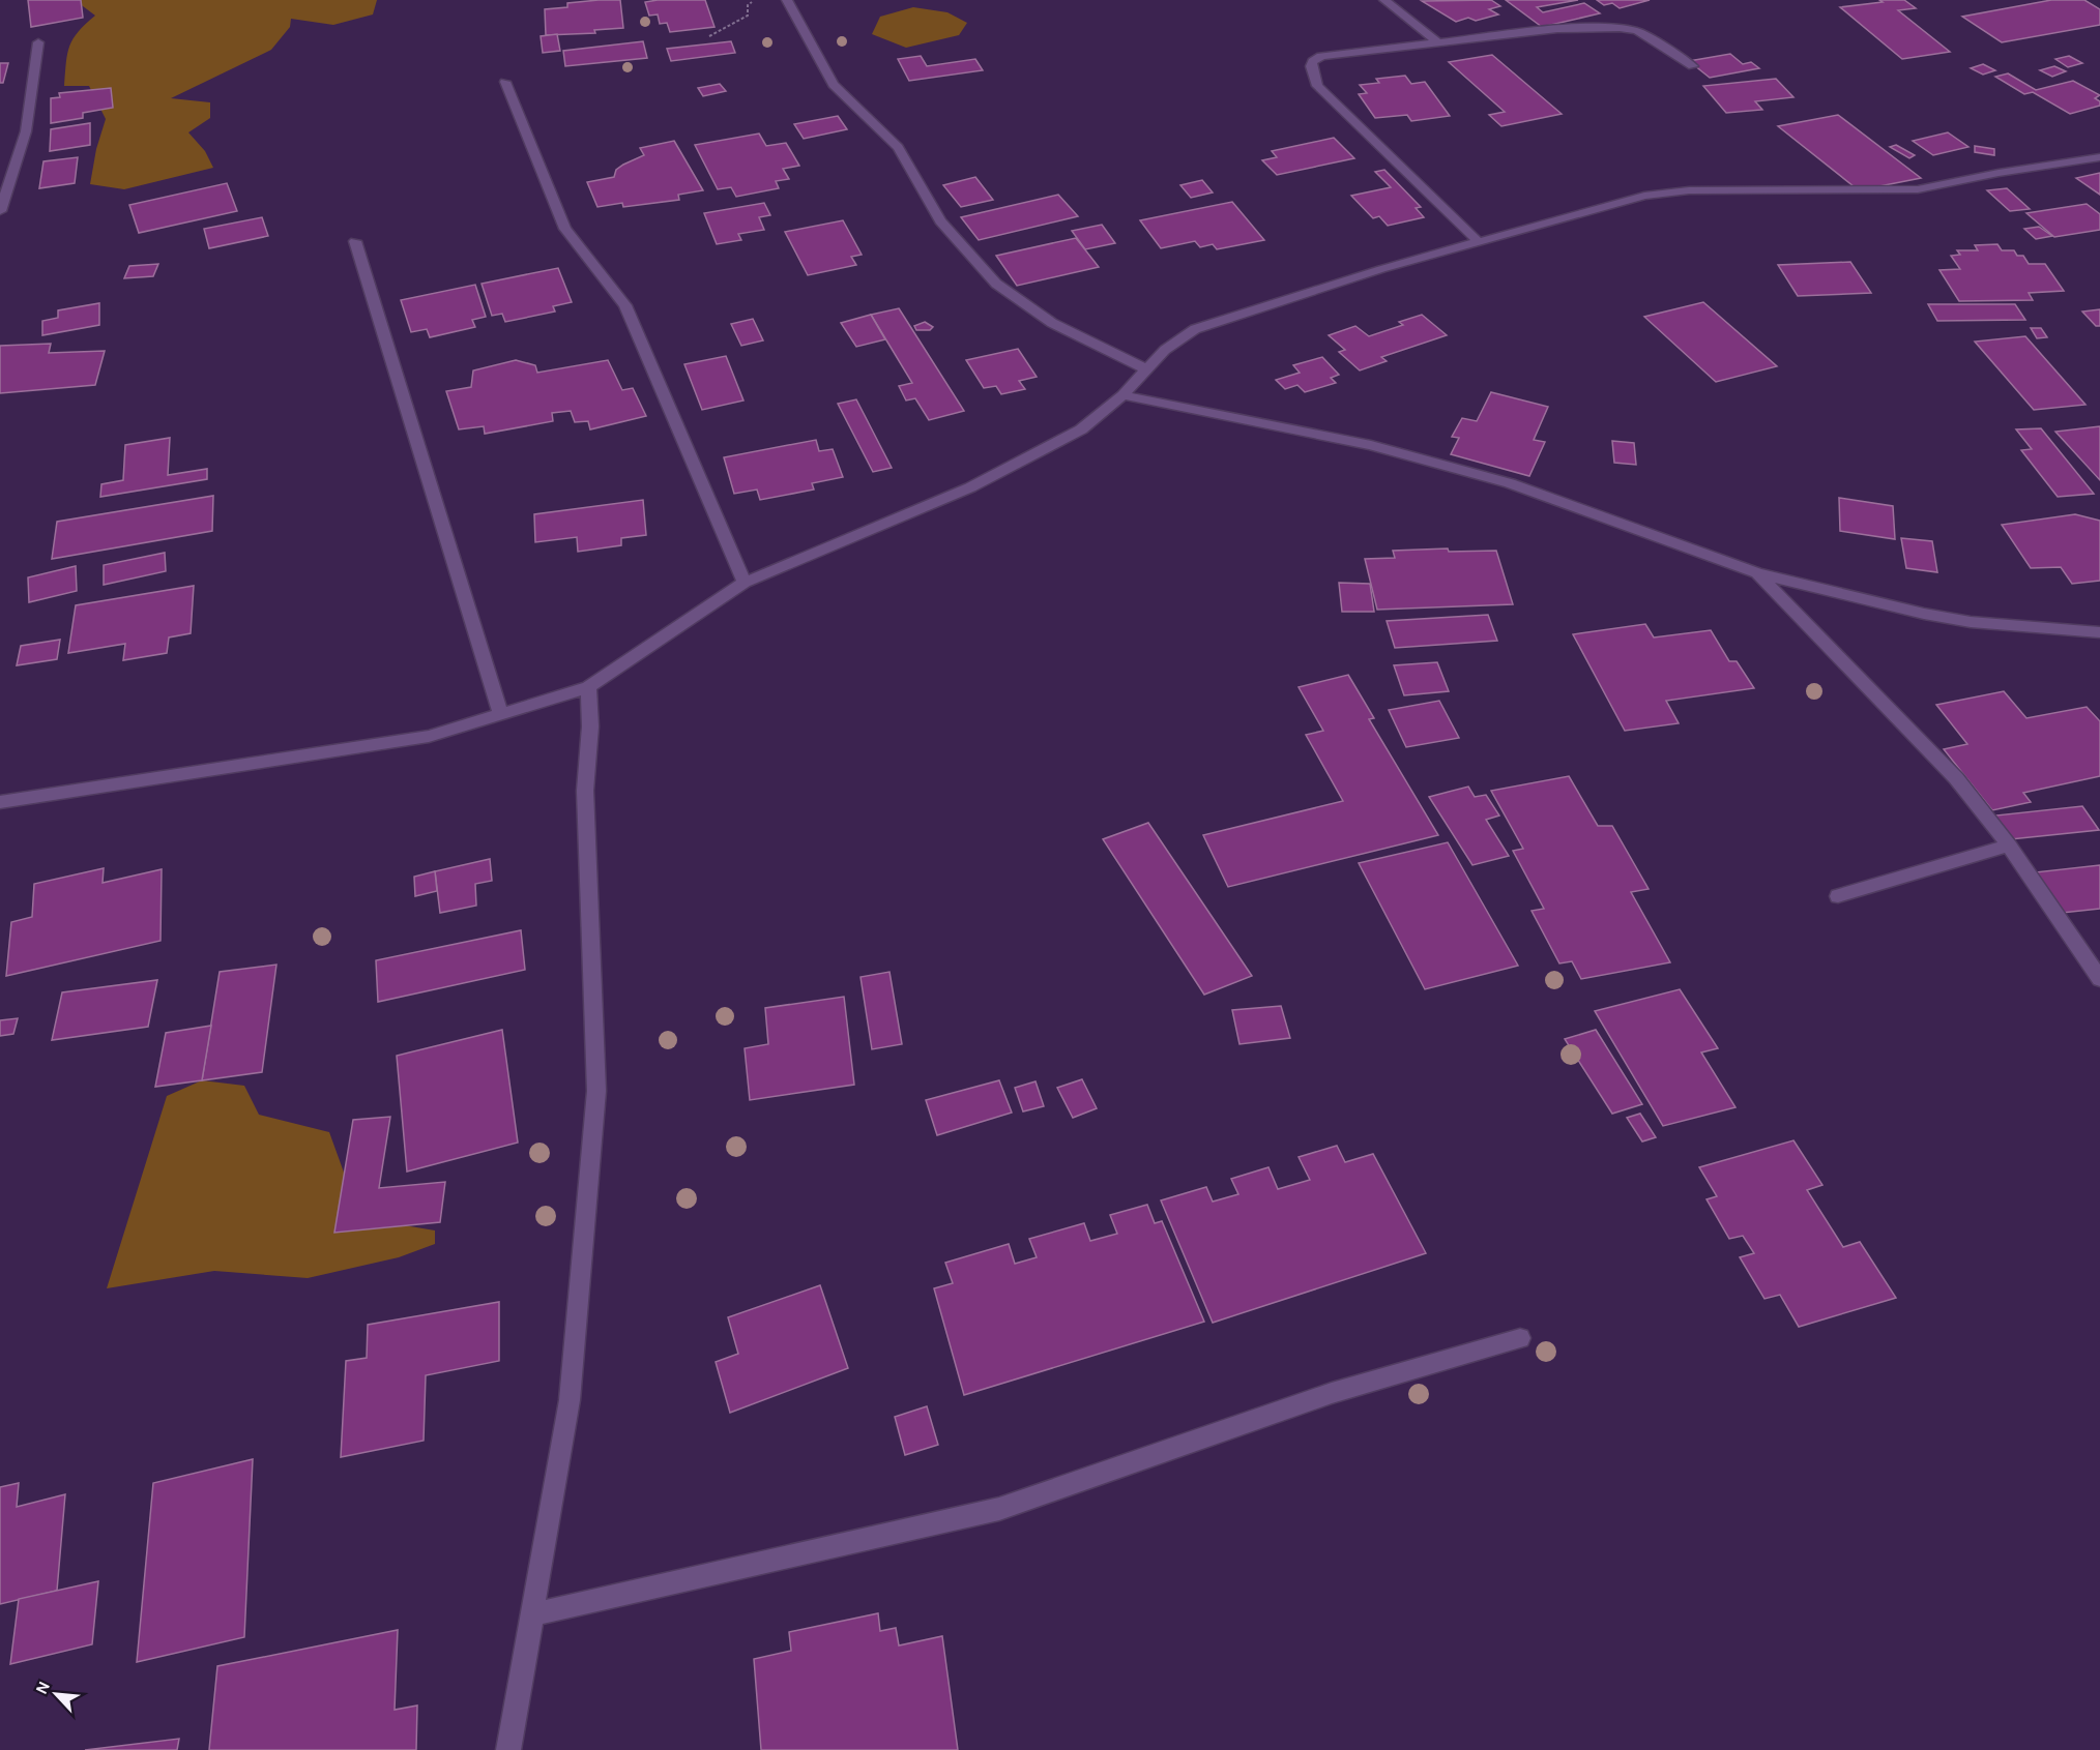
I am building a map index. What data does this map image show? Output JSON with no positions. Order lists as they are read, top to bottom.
{
  "north": "top left"
}
